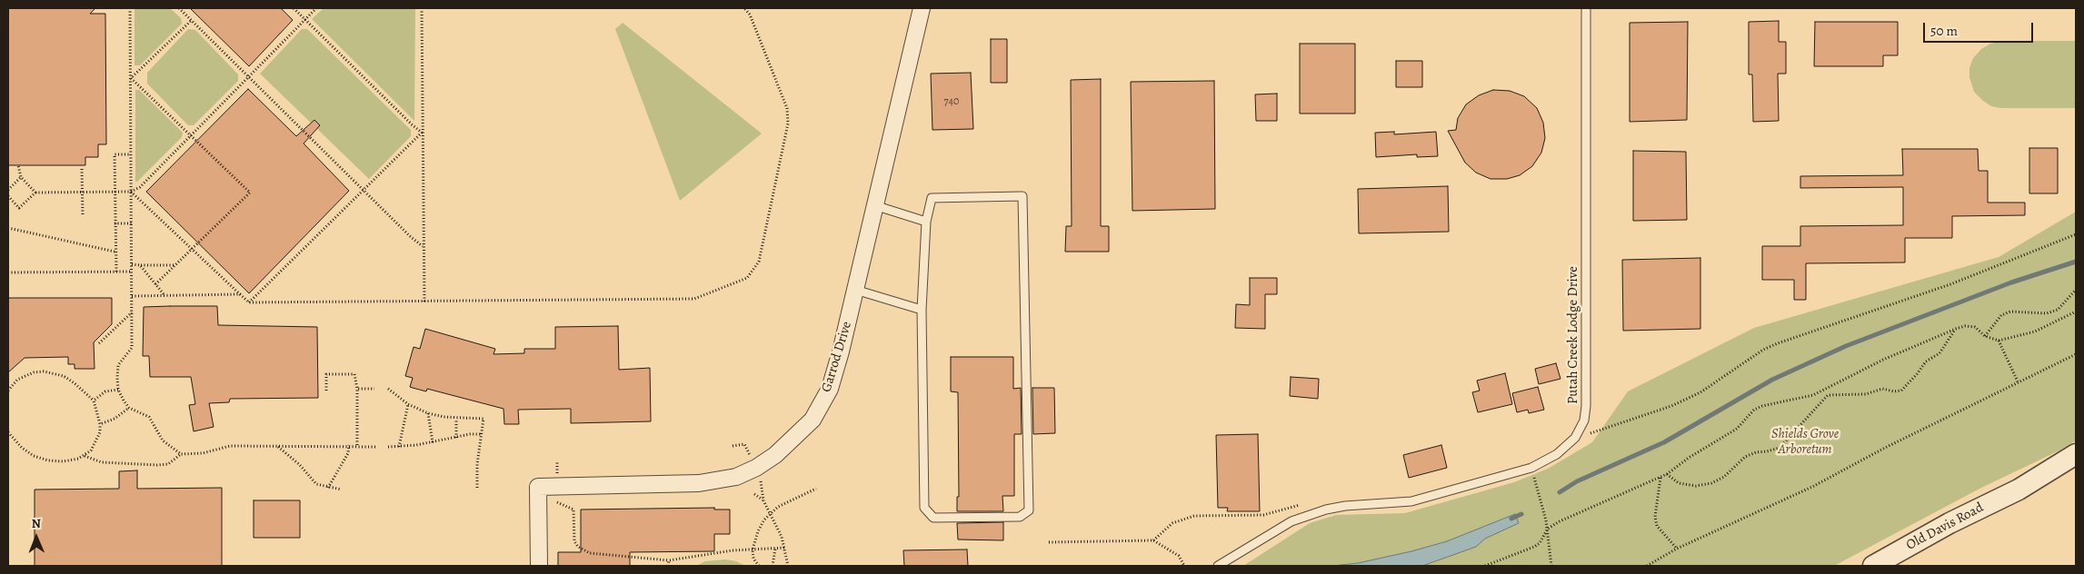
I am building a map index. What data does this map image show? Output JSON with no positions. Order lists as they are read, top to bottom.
{
  "streets": {
    "street": ["Garrod Drive", "Old Davis Road"],
    "lane": ["Putah Creek Lodge Drive"]
  },
  "parks": ["Shields Grove Arboretum"],
  "house_numbers": ["740"],
  "scale_bar": "50 m",
  "north": "top"
}
